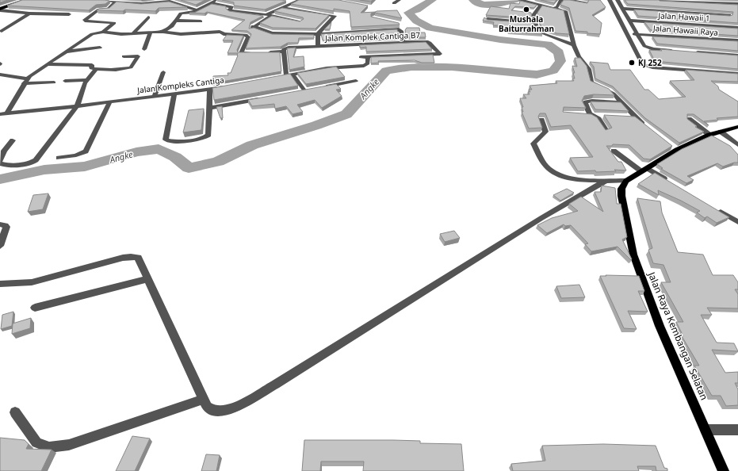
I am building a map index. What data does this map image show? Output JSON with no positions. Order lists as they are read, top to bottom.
{
  "streets": {
    "main road": ["Jalan Raya Kembangan Selatan"],
    "street": [
      "Jalan Hawaii 1",
      "Jalan Hawaii Raya",
      "Jalan Komplek Cantiga B7",
      "Jalan Kompleks Cantiga"
    ]
  },
  "water": ["Angke"],
  "places": ["Mushala Baiturrahman", "KJ 252"]
}
